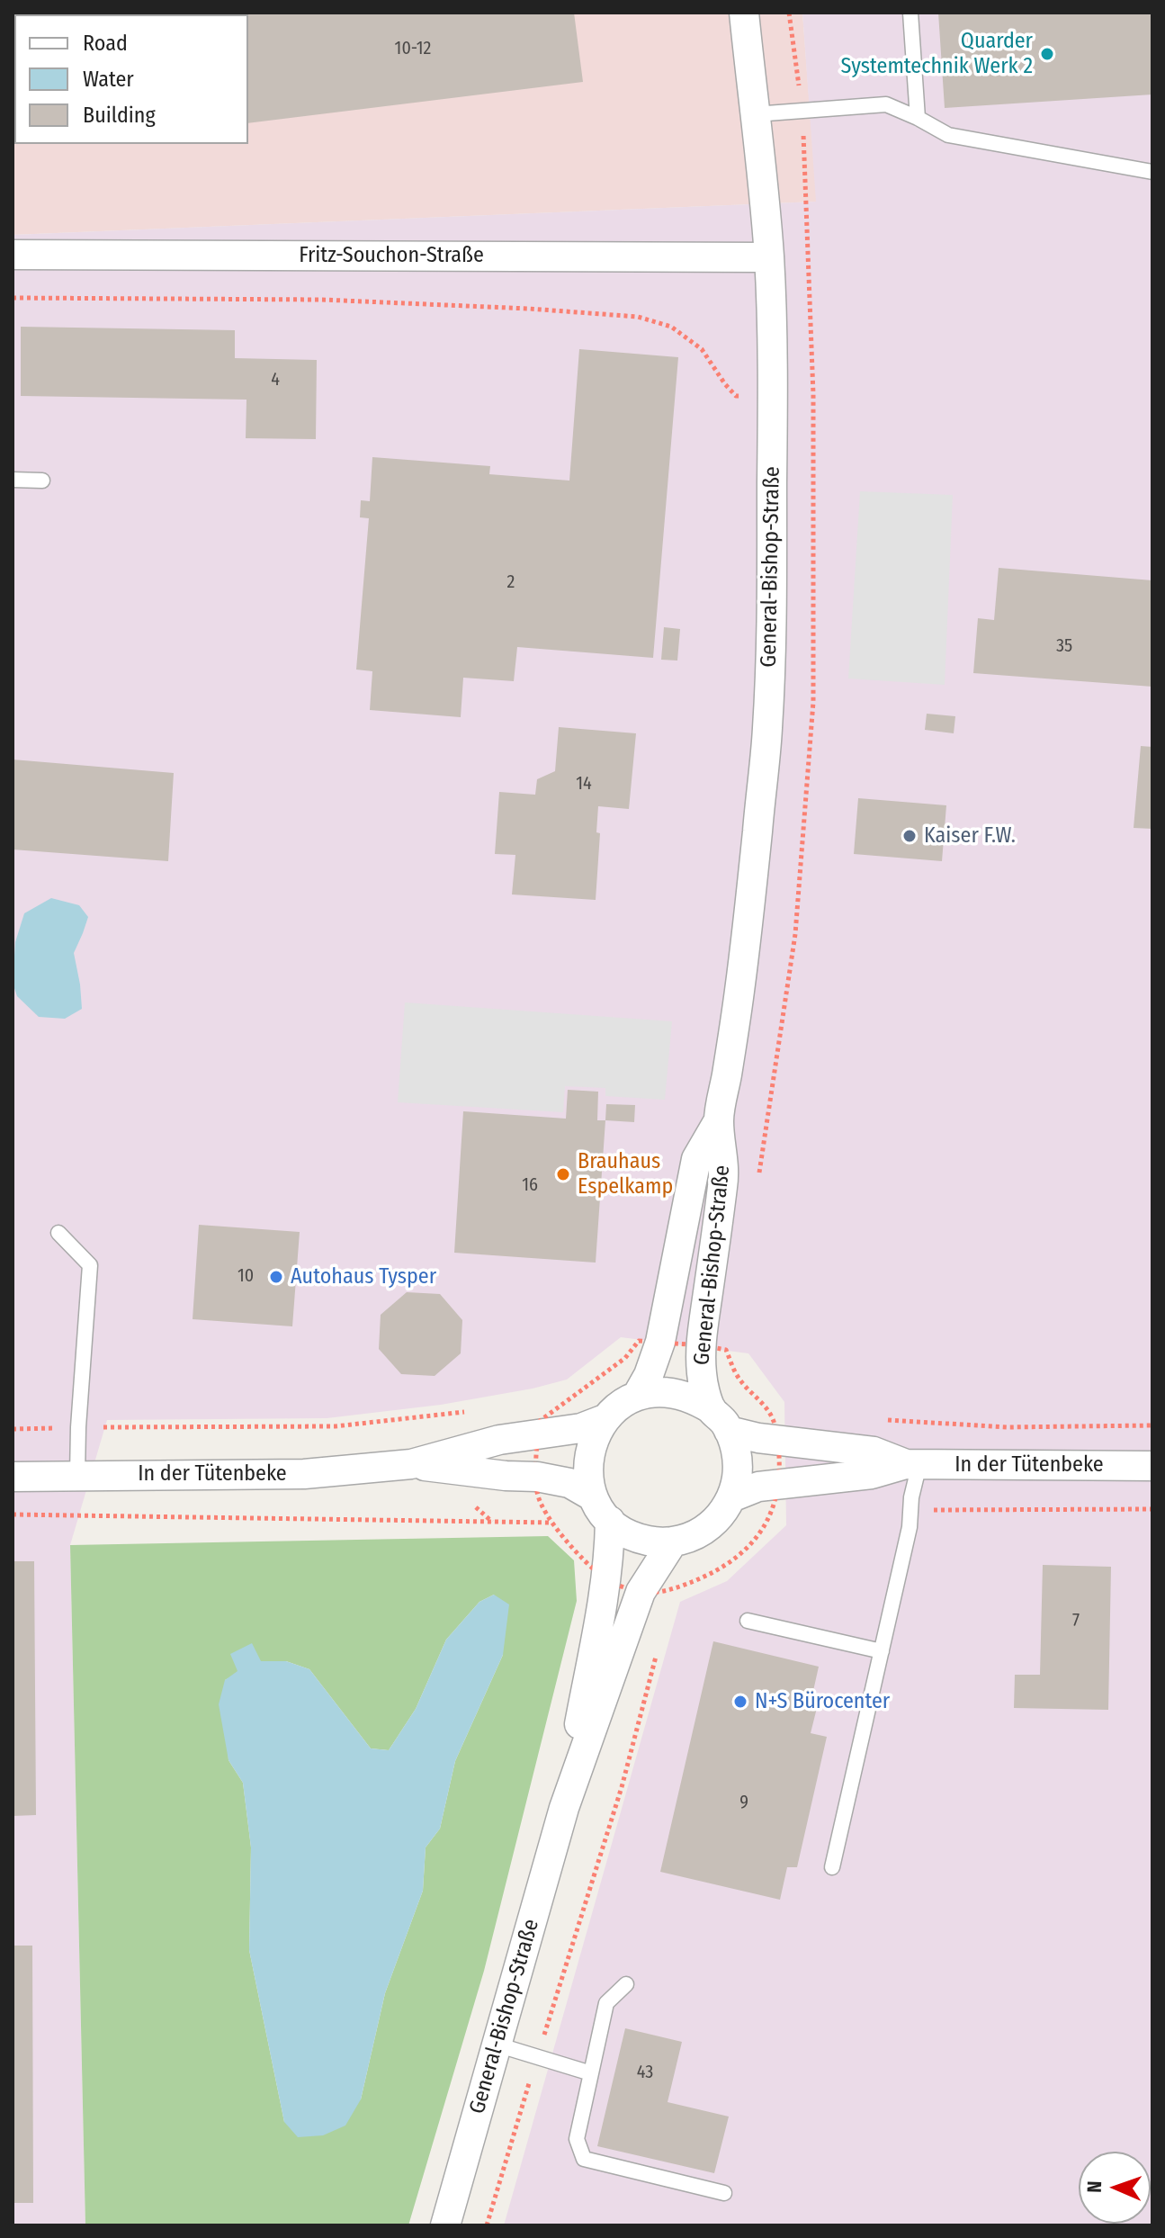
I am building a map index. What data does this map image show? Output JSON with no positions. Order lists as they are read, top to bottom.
{
  "streets": {
    "street": ["Fritz-Souchon-Straße", "General-Bishop-Straße", "In der Tütenbeke"]
  },
  "crossings": [
    ["Fritz-Souchon-Straße", "General-Bishop-Straße"],
    ["General-Bishop-Straße", "In der Tütenbeke"]
  ],
  "places": [
    "Quarder Systemtechnik Werk 2",
    "Kaiser F.W.",
    "Brauhaus Espelkamp",
    "Autohaus Tysper",
    "N+S Bürocenter"
  ],
  "house_numbers": [
    "10-12",
    "4",
    "2",
    "35",
    "14",
    "16",
    "10",
    "7",
    "9",
    "43"
  ],
  "legend": ["Road", "Water", "Building"],
  "north": "left"
}
